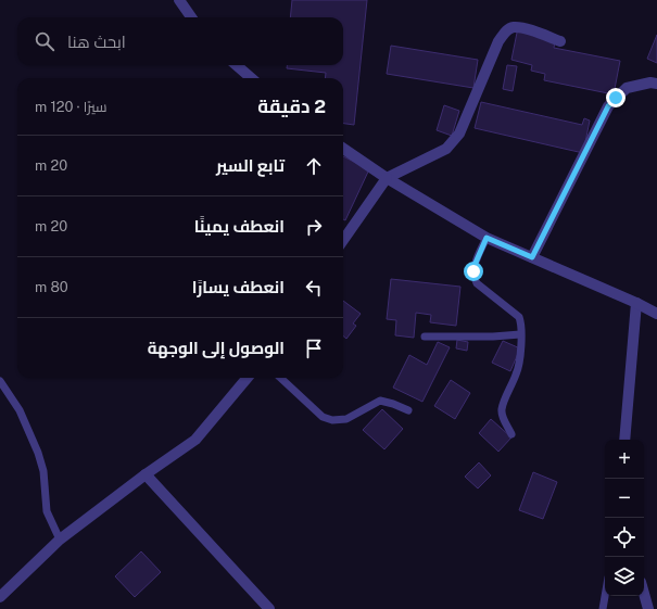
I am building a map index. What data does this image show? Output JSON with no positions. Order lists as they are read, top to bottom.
{
  "page": {
    "search": "ابحث هنا",
    "heading": ["2 دقيقة", "سيرًا · 120 m"],
    "list": [
      ["تابع السير", "20 m"],
      ["انعطف يمينًا", "20 m"],
      ["انعطف يسارًا", "80 m"],
      "الوصول إلى الوجهة"
    ],
    "map_buttons": ["+", "−"]
  }
}
